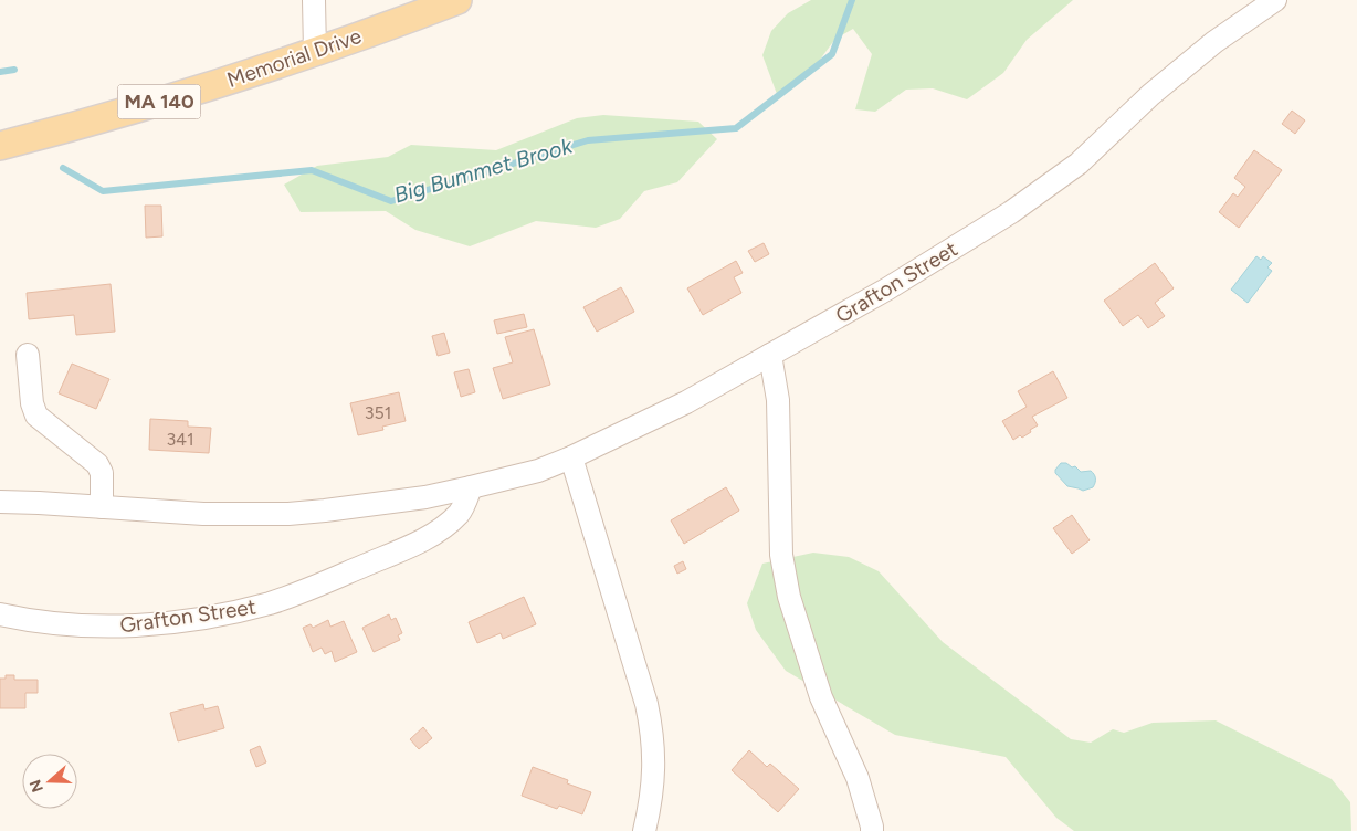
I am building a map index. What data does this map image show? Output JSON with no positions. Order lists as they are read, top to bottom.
{
  "streets": {
    "main road": ["Memorial Drive", "MA 140"],
    "street": ["Grafton Street"]
  },
  "water": ["Big Bummet Brook"],
  "house_numbers": ["351", "341"],
  "north": "left"
}
